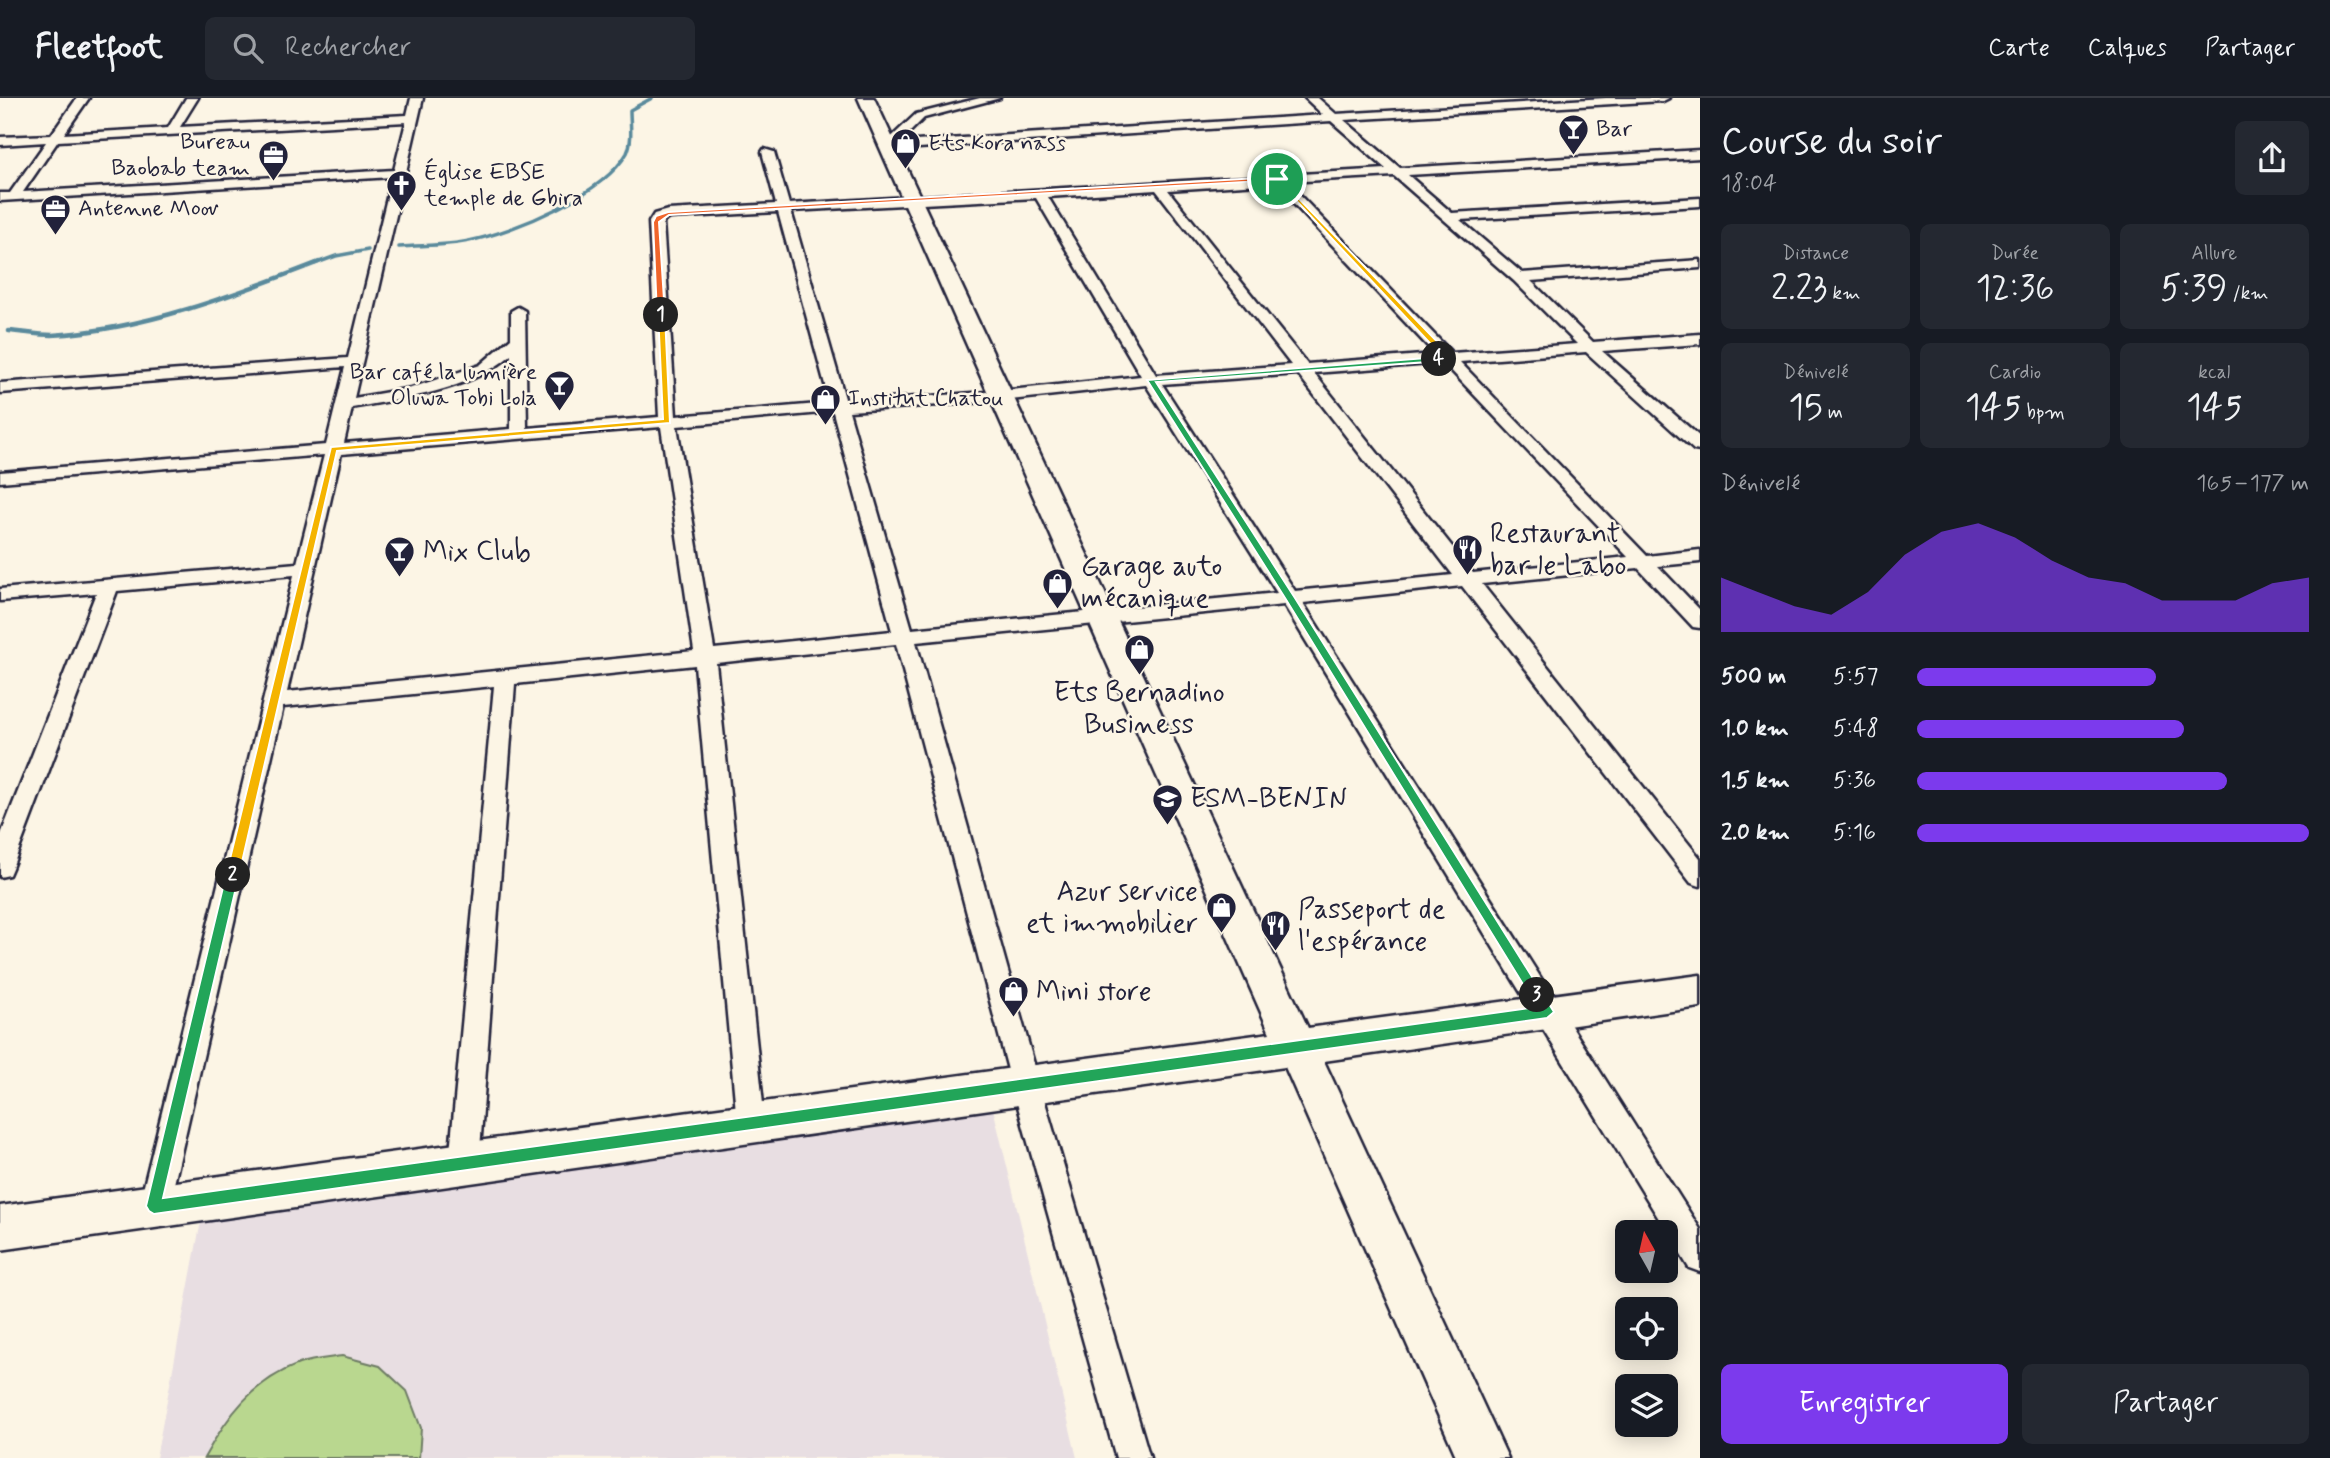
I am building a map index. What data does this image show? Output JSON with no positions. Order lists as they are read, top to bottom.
{
  "places": {
    "bar": ["Bar", "Bar café la lumière Oluwa Tobi Lola", "Mix Club"],
    "shop": [
      "Ets Kora nass",
      "Institut Chatou",
      "Garage auto mécanique",
      "Ets Bernadino Business",
      "Azur service et immobilier",
      "Mini store"
    ],
    "office": ["Bureau Baobab team", "Antenne Moov"],
    "church": ["Église EBSE temple de Gbira"],
    "restaurant": ["Restaurant bar le Labo", "Passeport de l'espérance"],
    "school or university": ["ESM-BENIN"]
  },
  "north": "top",
  "page": {
    "header": "Fleetfoot",
    "search": "Rechercher",
    "nav": ["Carte", "Calques", "Partager"],
    "heading": ["Course du soir", "18:04"],
    "stats": [
      ["Distance", "2.23 km"],
      ["Durée", "12:36"],
      ["Allure", "5:39 /km"],
      ["Dénivelé", "15 m"],
      ["Cardio", "145 bpm"],
      ["kcal", "145"]
    ],
    "pins": [
      "1",
      "4",
      "2",
      "3"
    ],
    "chart": ["Dénivelé", "165–177 m"],
    "list": [
      {
        "name": "500 m",
        "note": "5:57"
      },
      {
        "name": "1.0 km",
        "note": "5:48"
      },
      {
        "name": "1.5 km",
        "note": "5:36"
      },
      {
        "name": "2.0 km",
        "note": "5:16"
      }
    ],
    "buttons": ["Enregistrer", "Partager"]
  }
}
